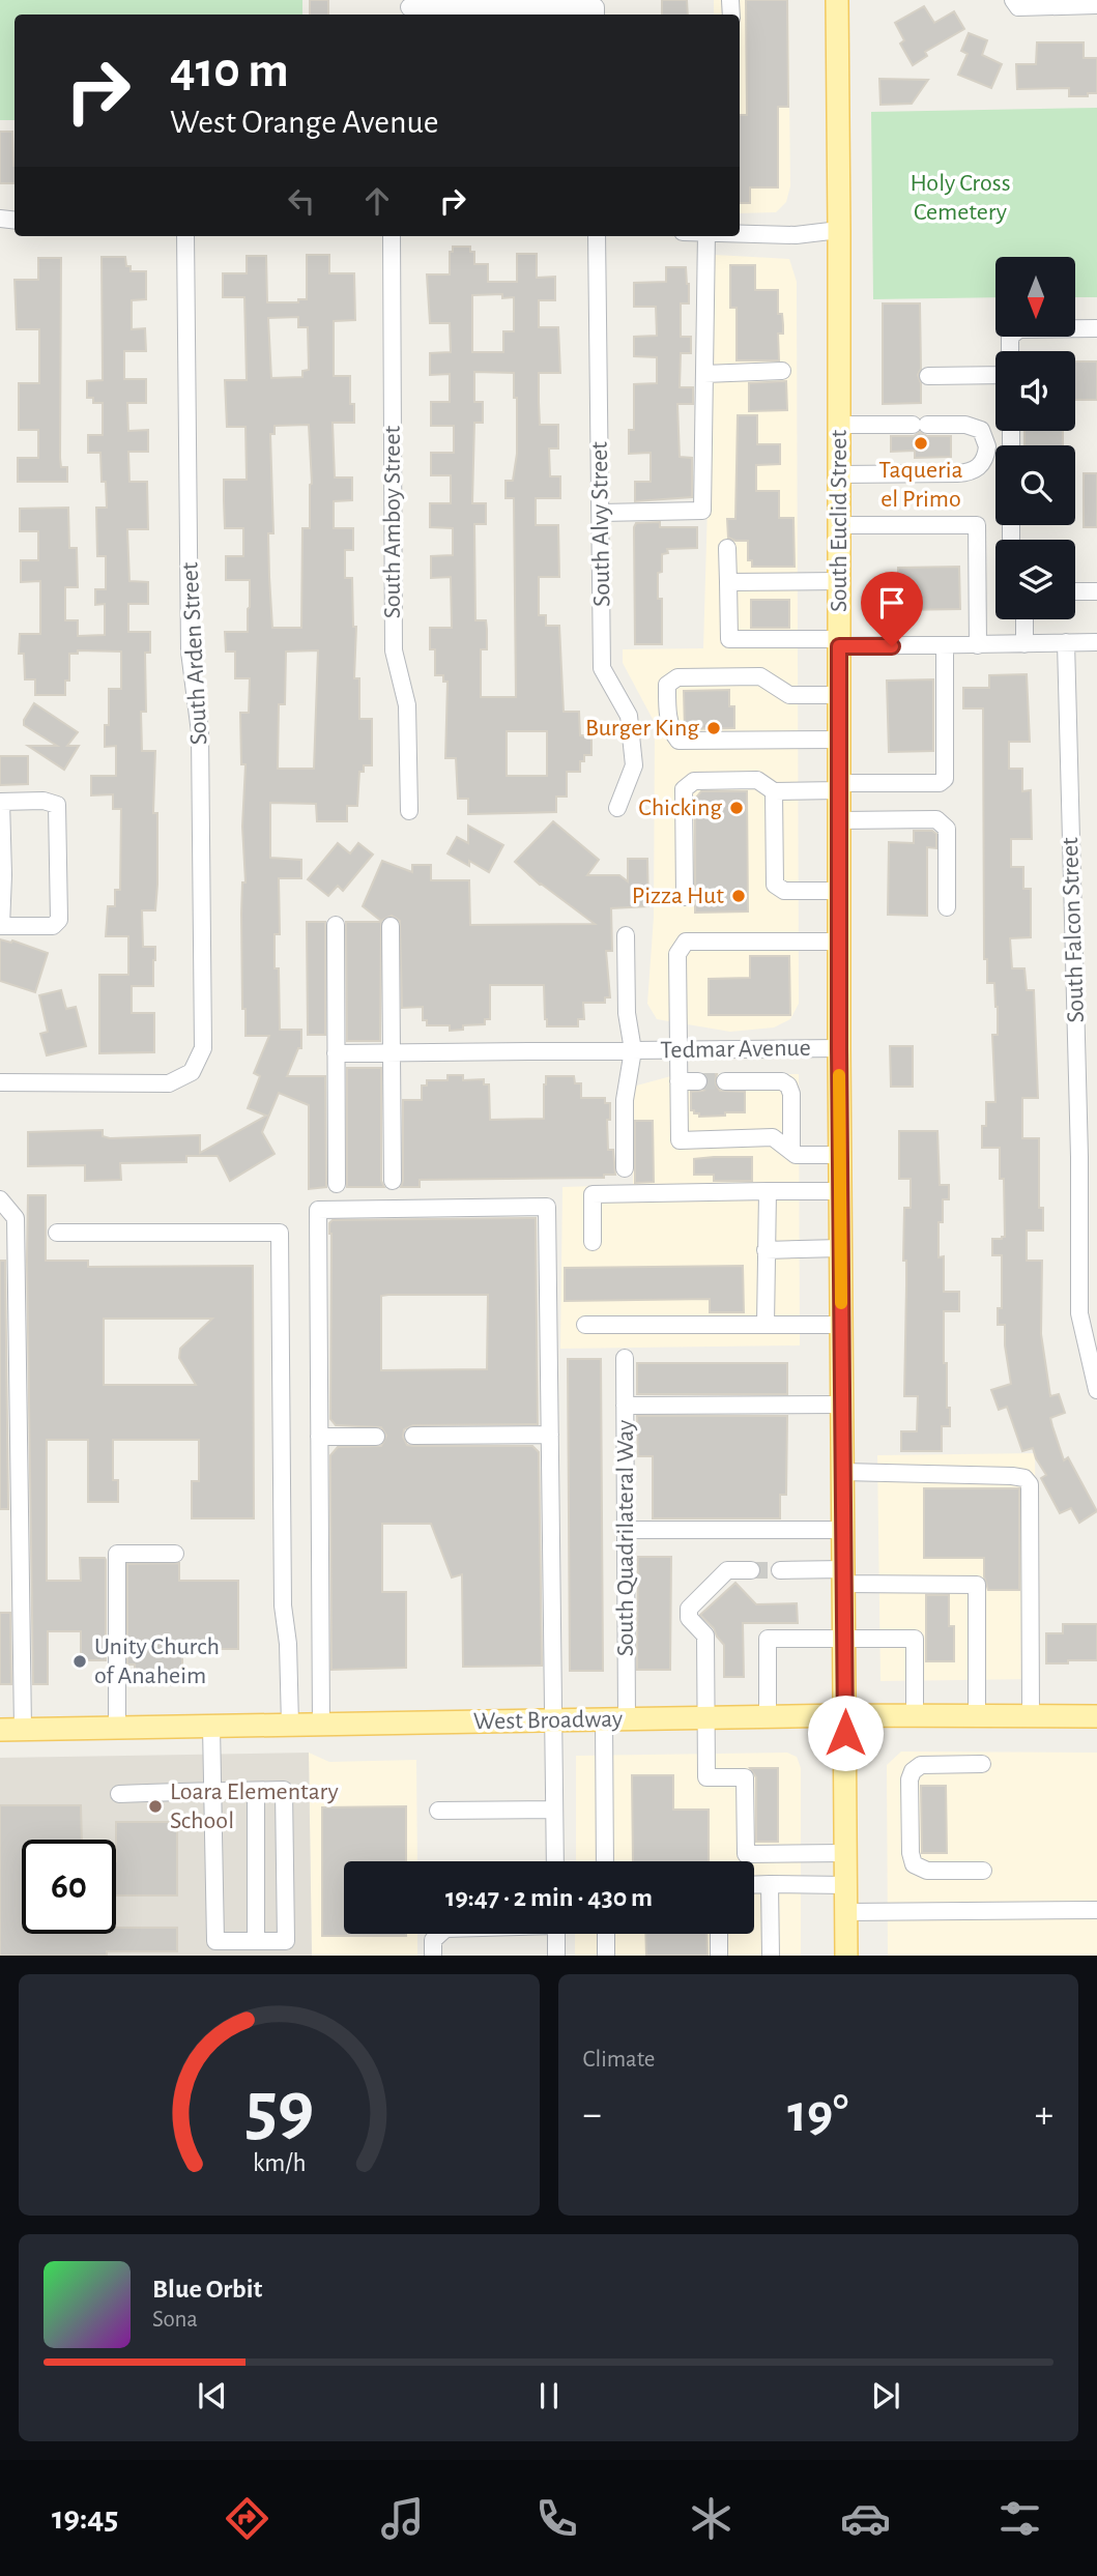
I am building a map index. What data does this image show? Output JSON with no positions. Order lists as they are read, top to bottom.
{
  "streets": {
    "main road": ["South Euclid Street", "West Broadway"],
    "street": [
      "South Amboy Street",
      "South Alvy Street",
      "South Arden Street",
      "South Falcon Street",
      "Tedmar Avenue",
      "South Quadrilateral Way"
    ]
  },
  "crossings": [
    ["South Euclid Street", "Tedmar Avenue"],
    ["South Euclid Street", "West Broadway"],
    ["South Quadrilateral Way", "West Broadway"]
  ],
  "parks": ["Holy Cross Cemetery"],
  "places": [
    "Taqueria el Primo",
    "Burger King",
    "Chicking",
    "Pizza Hut",
    "Unity Church of Anaheim",
    "Loara Elementary School"
  ],
  "north": "bottom",
  "page": {
    "turn": ["410 m", "West Orange Avenue"],
    "limit": "60",
    "trip": "19:47 · 2 min · 430 m",
    "tile": "Climate",
    "heat": ["−", "19°", "+"],
    "song": ["Blue Orbit", "Sona"],
    "tabs": "19:45",
    "gauge": ["59", "km/h"]
  }
}
